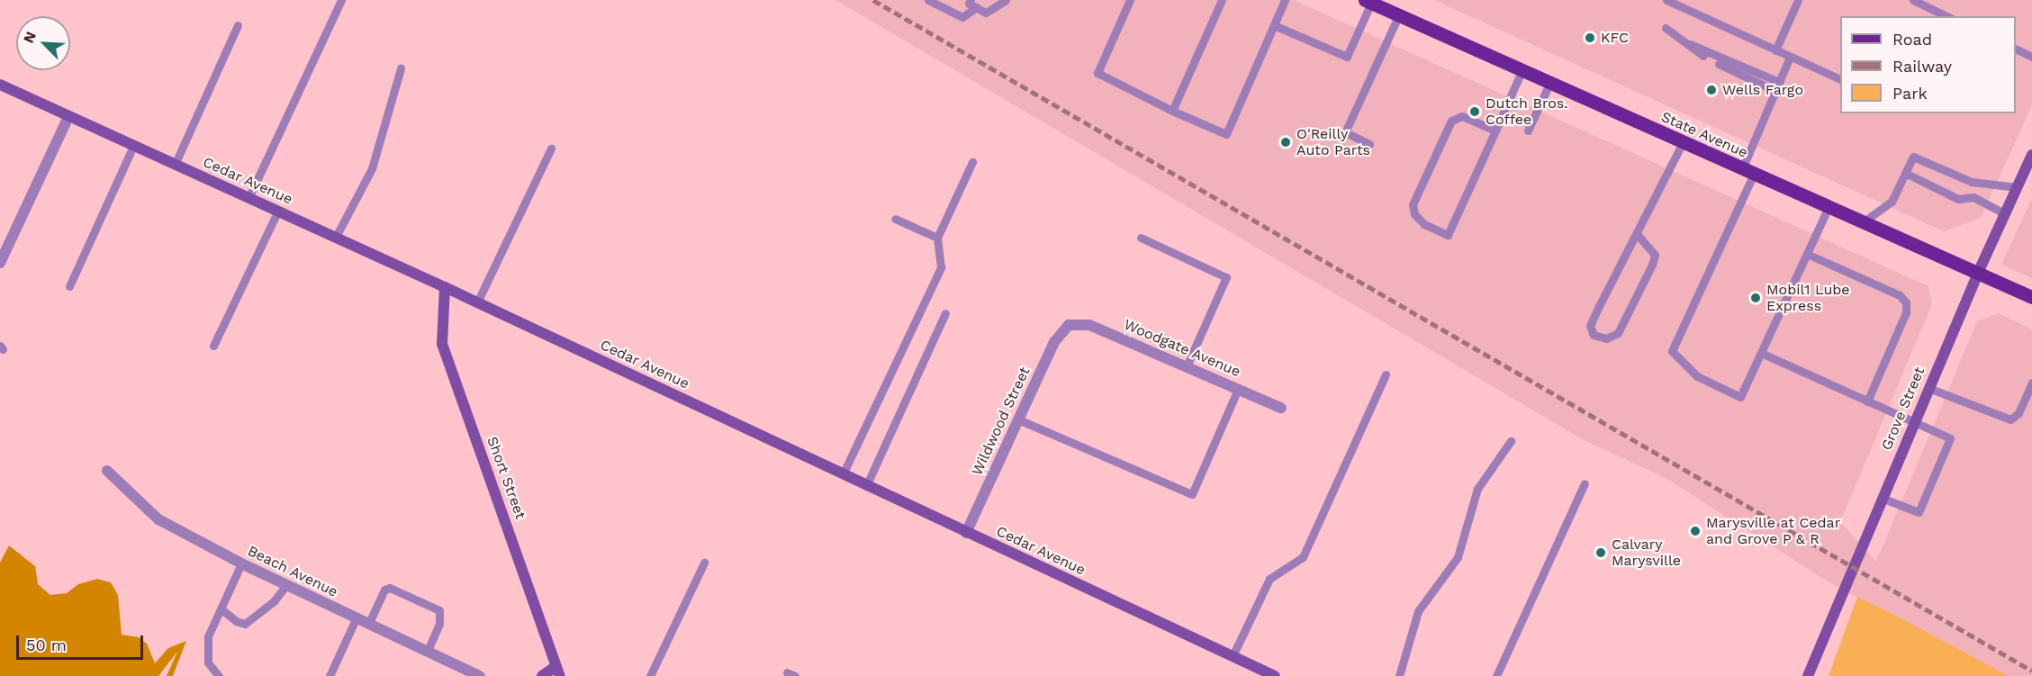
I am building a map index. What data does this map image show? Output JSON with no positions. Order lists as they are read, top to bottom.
{
  "streets": {
    "main road": ["State Avenue"],
    "street": [
      "Cedar Avenue",
      "Woodgate Avenue",
      "Grove Street",
      "Wildwood Street",
      "Short Street",
      "Beach Avenue"
    ]
  },
  "crossings": [
    ["State Avenue", "Grove Street"],
    ["Cedar Avenue", "Wildwood Street"],
    ["Cedar Avenue", "Short Street"],
    ["Woodgate Avenue", "Wildwood Street"]
  ],
  "places": [
    "KFC",
    "Wells Fargo",
    "Dutch Bros. Coffee",
    "O'Reilly Auto Parts",
    "Mobil1 Lube Express",
    "Marysville at Cedar and Grove P & R",
    "Calvary Marysville"
  ],
  "legend": ["Road", "Railway", "Park"],
  "scale_bar": "50 m",
  "north": "top left"
}
